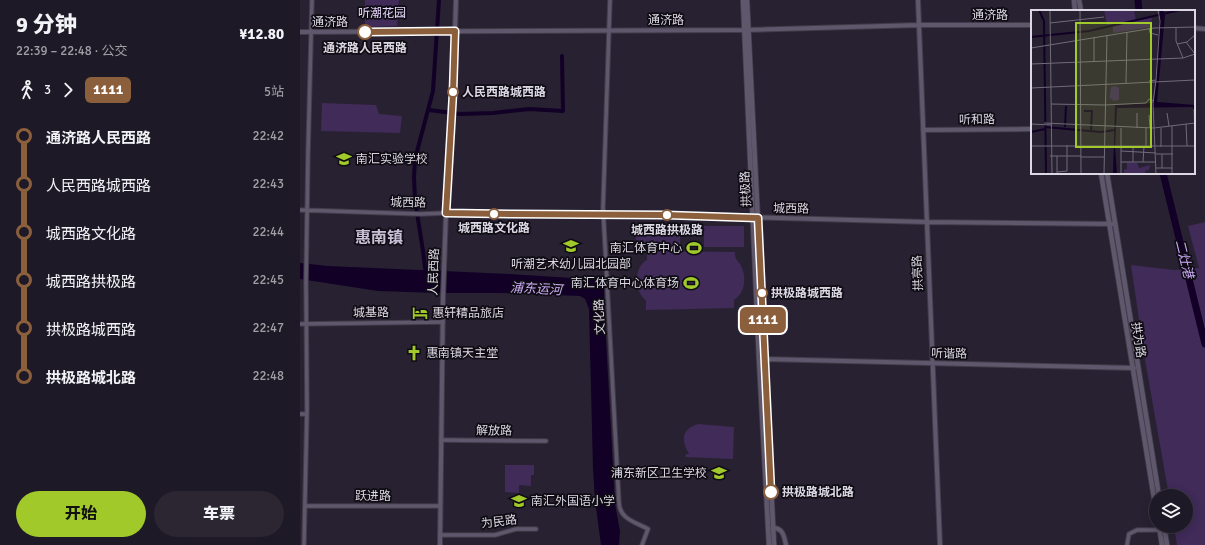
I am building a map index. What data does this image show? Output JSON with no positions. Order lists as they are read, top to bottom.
{
  "streets": {
    "main road": ["拱极路", "拱为路"],
    "street": [
      "通济路",
      "听和路",
      "城西路",
      "人民西路",
      "拱亮路",
      "城基路",
      "文化路",
      "听谐路",
      "解放路",
      "跃进路",
      "为民路"
    ]
  },
  "crossings": [
    ["通济路", "拱极路"],
    ["通济路", "人民西路"],
    ["通济路", "拱亮路"],
    ["通济路", "文化路"],
    ["听和路", "拱亮路"],
    ["拱极路", "城西路"],
    ["拱极路", "听谐路"],
    ["城西路", "人民西路"],
    ["城西路", "拱亮路"],
    ["城西路", "文化路"],
    ["城西路", "拱为路"],
    ["人民西路", "城基路"],
    ["人民西路", "解放路"],
    ["人民西路", "跃进路"],
    ["人民西路", "为民路"],
    ["拱亮路", "听谐路"],
    ["拱为路", "听谐路"]
  ],
  "districts": ["惠南镇"],
  "water": ["二灶港", "浦东运河"],
  "parks": ["听潮花园"],
  "places": {
    "other": [
      "通济路人民西路",
      "人民西路城西路",
      "城西路文化路",
      "城西路拱极路",
      "拱极路城西路",
      "拱极路城北路"
    ],
    "school or university": [
      "南汇实验学校",
      "听潮艺术幼儿园北园部",
      "浦东新区卫生学校",
      "南汇外国语小学"
    ],
    "sports": ["南汇体育中心", "南汇体育中心体育场"],
    "hotel": ["惠轩精品旅店"],
    "church": ["惠南镇天主堂"]
  },
  "lines": ["bus line 1111"],
  "page": {
    "heading": ["9 分钟", "22:39 – 22:48 · 公交", "¥12.80"],
    "on_map": "1111",
    "legs": ["3", "1111", "5站"],
    "list": [
      {
        "name": "通济路人民西路",
        "value": "22:42"
      },
      {
        "name": "人民西路城西路",
        "value": "22:43"
      },
      {
        "name": "城西路文化路",
        "value": "22:44"
      },
      {
        "name": "城西路拱极路",
        "value": "22:45"
      },
      {
        "name": "拱极路城西路",
        "value": "22:47"
      },
      {
        "name": "拱极路城北路",
        "value": "22:48"
      }
    ],
    "buttons": ["开始", "车票"]
  }
}
